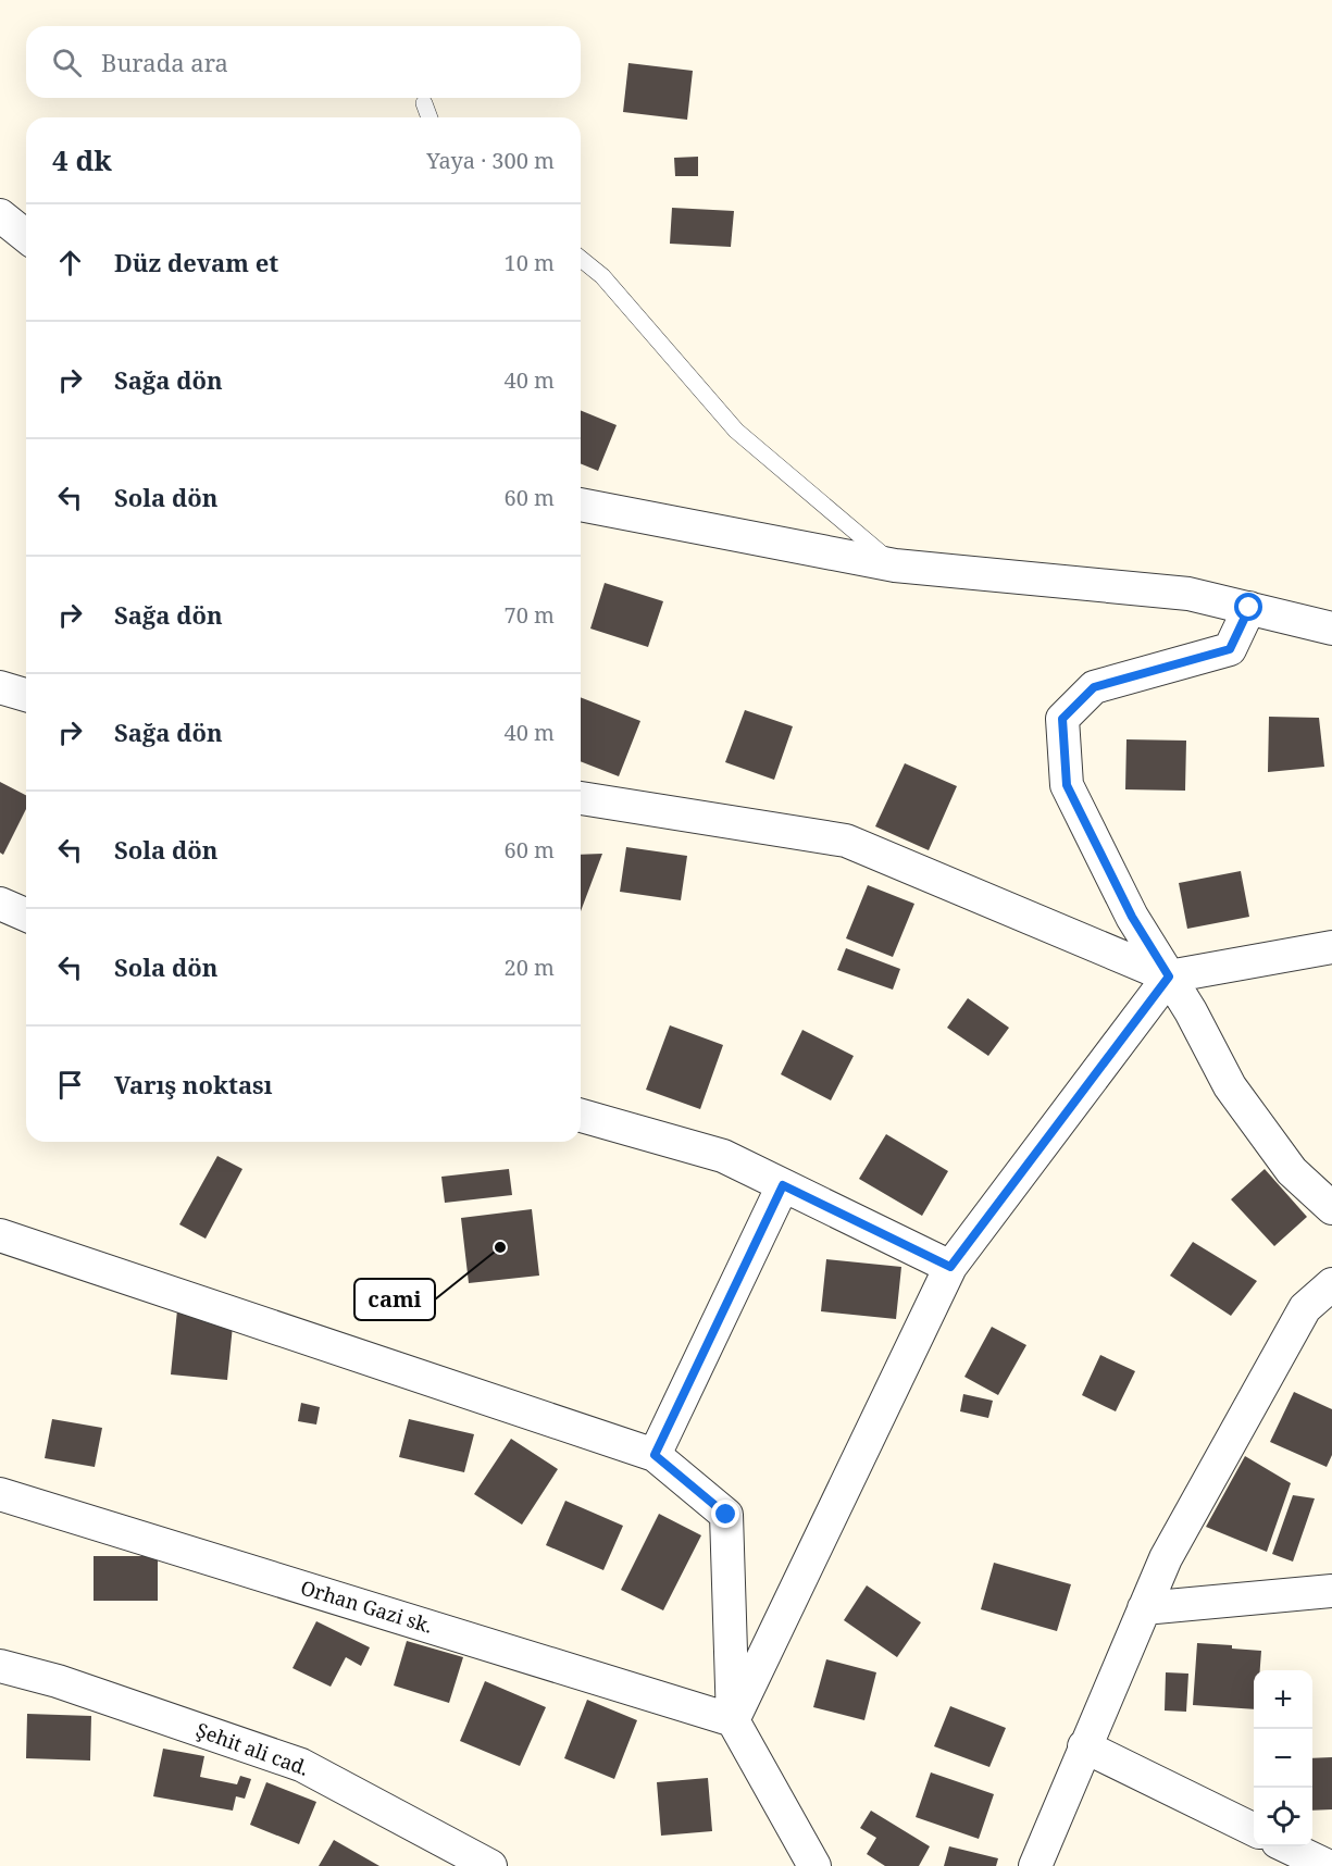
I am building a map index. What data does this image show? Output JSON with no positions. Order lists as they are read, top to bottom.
{
  "streets": {
    "street": ["Orhan Gazi sk.", "Şehit ali cad."]
  },
  "places": ["cami"],
  "page": {
    "search": "Burada ara",
    "heading": ["4 dk", "Yaya · 300 m"],
    "list": [
      ["Düz devam et", "10 m"],
      ["Sağa dön", "40 m"],
      ["Sola dön", "60 m"],
      ["Sağa dön", "70 m"],
      ["Sağa dön", "40 m"],
      ["Sola dön", "60 m"],
      ["Sola dön", "20 m"],
      "Varış noktası"
    ],
    "map_buttons": ["+", "−"]
  }
}
